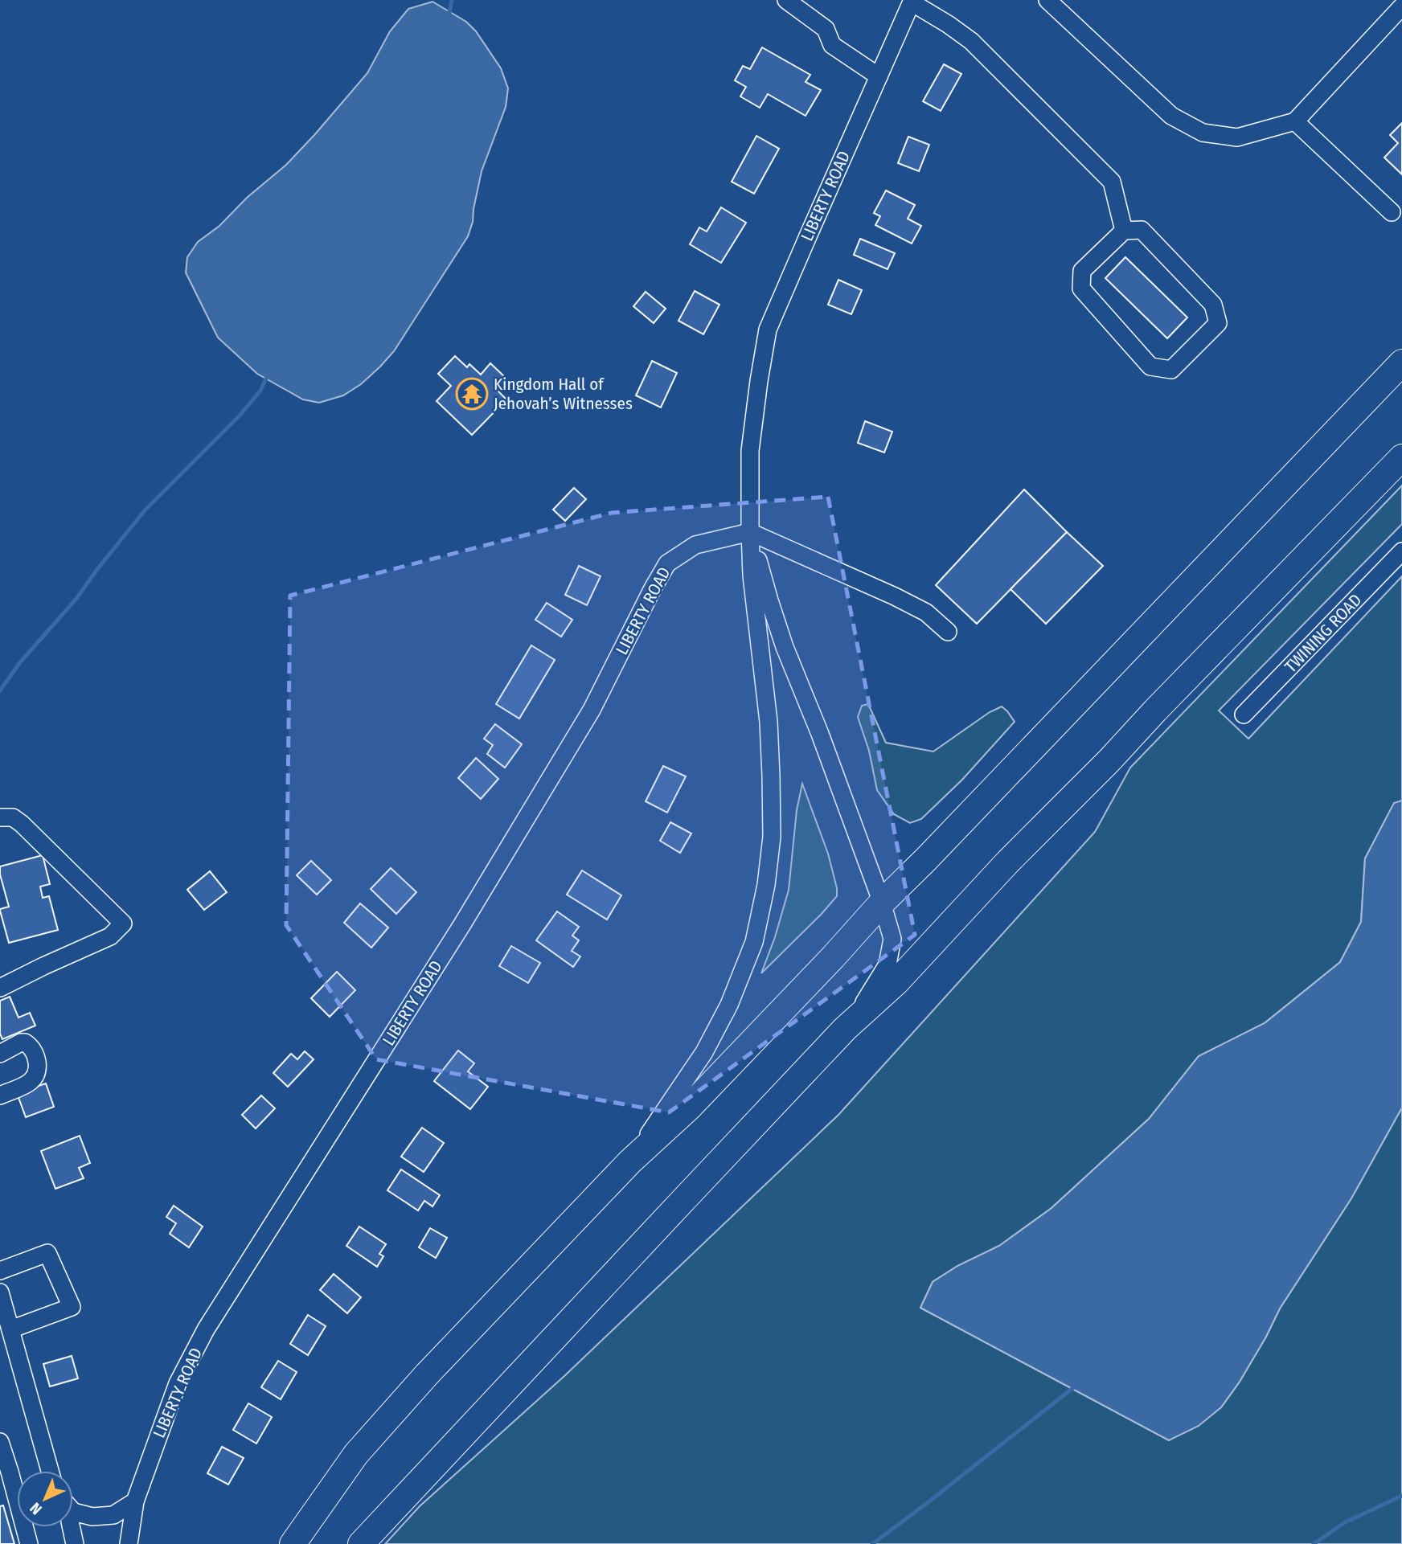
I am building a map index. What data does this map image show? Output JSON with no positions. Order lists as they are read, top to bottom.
{
  "streets": {
    "street": ["LIBERTY ROAD", "TWINING ROAD"]
  },
  "places": {
    "temple": ["Kingdom Hall of Jehovah’s Witnesses"]
  },
  "north": "bottom left"
}
